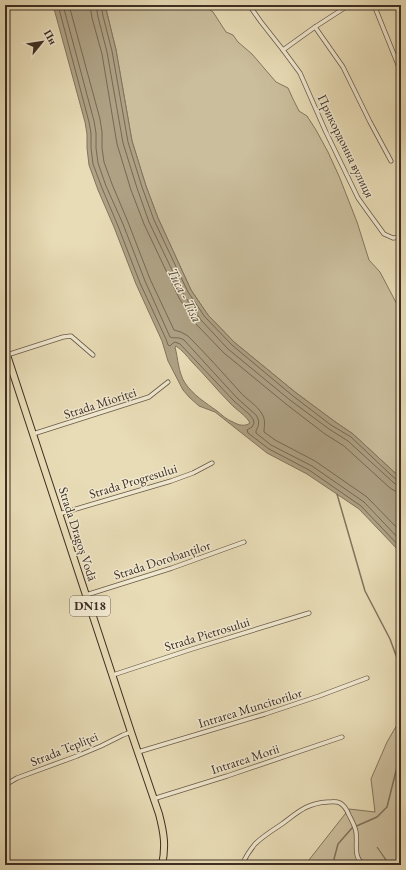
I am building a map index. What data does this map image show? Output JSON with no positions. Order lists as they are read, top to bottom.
{
  "streets": {
    "main road": ["Strada Dragoș Vodă", "DN18"],
    "street": [
      "Прикордонна вулиця",
      "Strada Mioriței",
      "Strada Progresului",
      "Strada Dorobanților",
      "Strada Pietrosului",
      "Intrarea Muncitorilor",
      "Strada Tepliței",
      "Intrarea Morii"
    ]
  },
  "crossings": [
    ["Strada Mioriței", "Strada Dragoș Vodă"],
    ["Strada Progresului", "Strada Dragoș Vodă"],
    ["Strada Dragoș Vodă", "Strada Dorobanților"],
    ["Strada Dragoș Vodă", "Strada Pietrosului"],
    ["Strada Dragoș Vodă", "Intrarea Muncitorilor"],
    ["Strada Dragoș Vodă", "Strada Tepliței"],
    ["Strada Dragoș Vodă", "Intrarea Morii"]
  ],
  "water": ["Тиса - Tisa"],
  "north": "top right"
}
